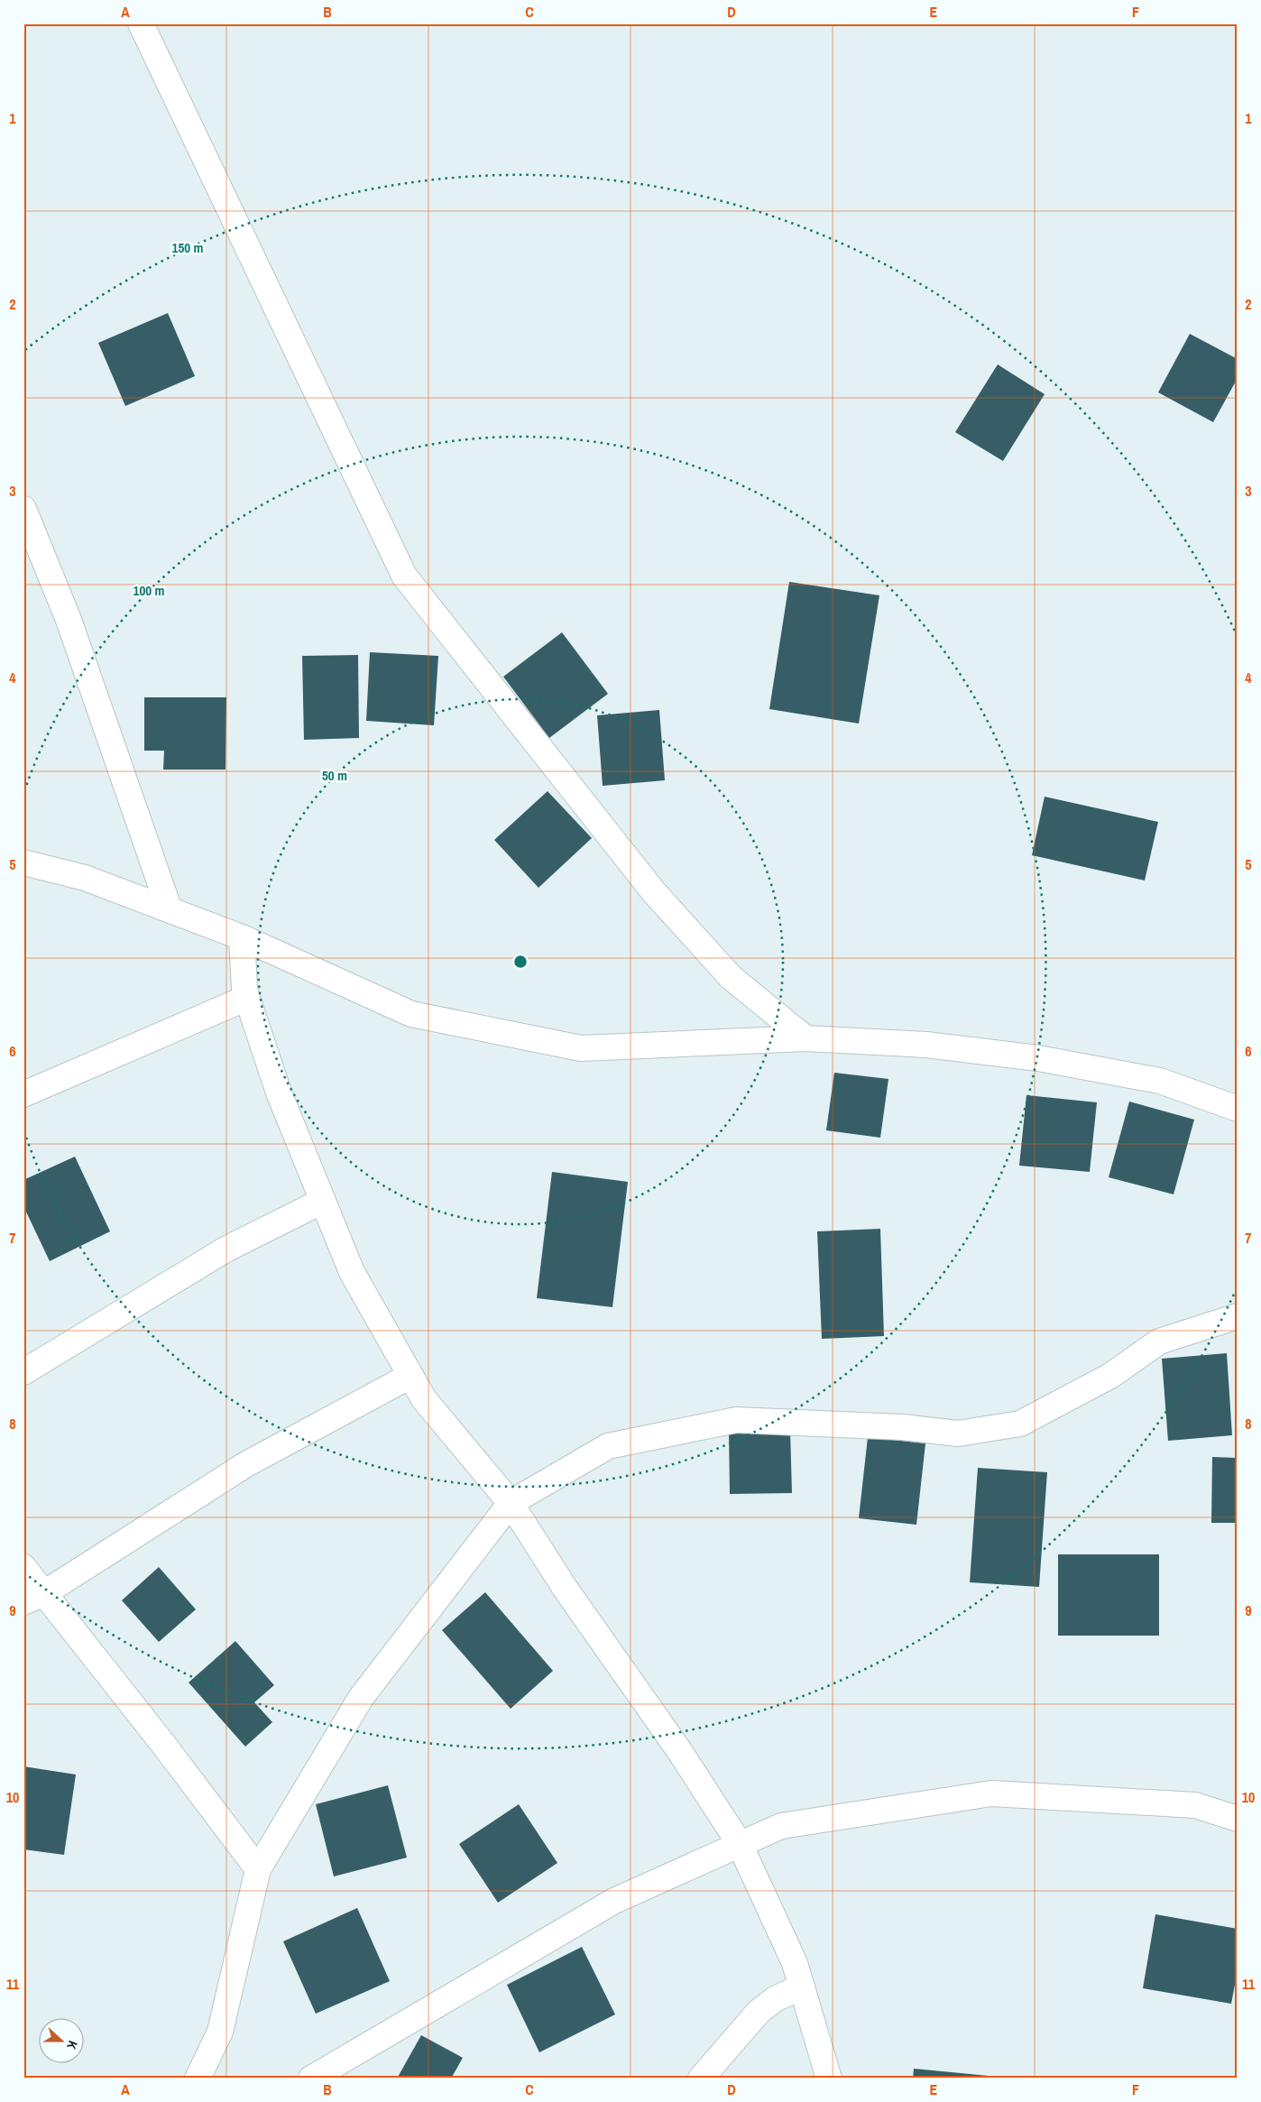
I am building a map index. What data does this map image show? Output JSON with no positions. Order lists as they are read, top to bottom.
{
  "north": "right",
  "grid": {
    "columns": [
      "A",
      "B",
      "C",
      "D",
      "E",
      "F"
    ],
    "rows": [
      "1",
      "2",
      "3",
      "4",
      "5",
      "6",
      "7",
      "8",
      "9",
      "10",
      "11"
    ]
  },
  "rings": ["150 m", "100 m", "50 m"]
}
